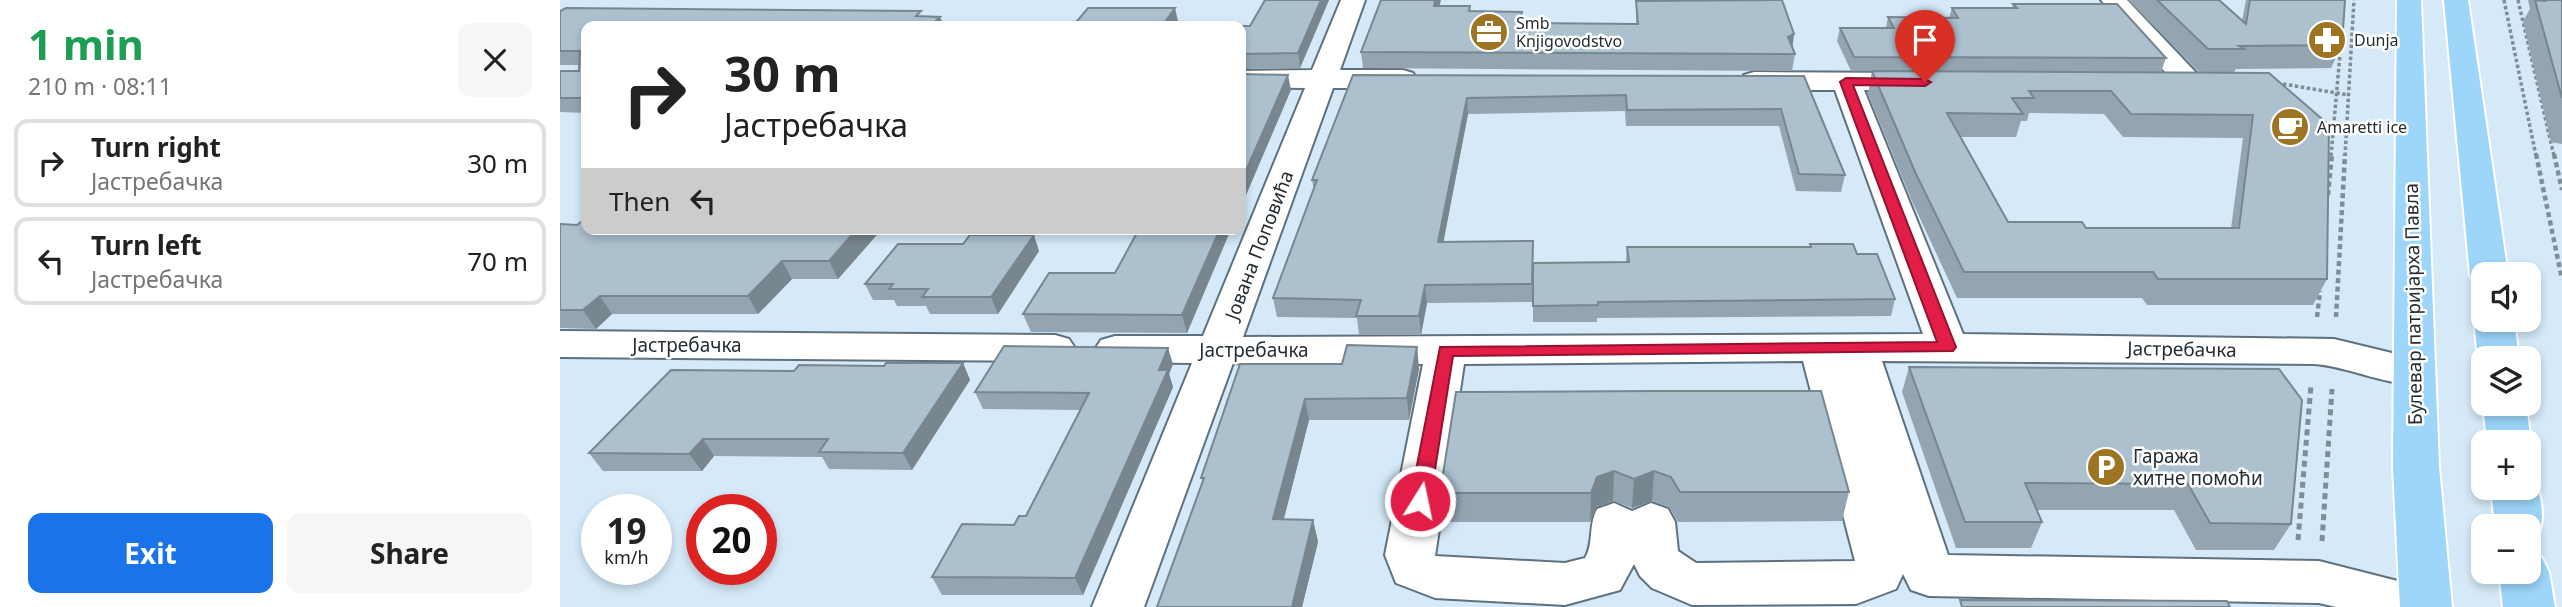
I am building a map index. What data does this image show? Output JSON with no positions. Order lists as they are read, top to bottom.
{
  "streets": {
    "main road": ["Булевар патријарха Павла"],
    "street": ["Јована Поповића", "Јастребачка"]
  },
  "crossings": [
    ["Јована Поповића", "Јастребачка"],
    ["Булевар патријарха Павла", "Јастребачка"]
  ],
  "places": {
    "office": ["Smb Knjigovodstvo"],
    "pharmacy": ["Dunja"],
    "cafe": ["Amaretti ice"],
    "parking": ["Гаража хитне помоћи"]
  },
  "page": {
    "heading": ["1 min", "210 m · 08:11"],
    "turn": ["30 m", "Јастребачка"],
    "list": [
      {
        "name": "Turn right",
        "note": "Јастребачка",
        "value": "30 m"
      },
      {
        "name": "Turn left",
        "note": "Јастребачка",
        "value": "70 m"
      }
    ],
    "then": "Then",
    "map_buttons": ["+", "−"],
    "speed": "19 km/h",
    "limit": "20",
    "buttons": ["Exit", "Share"]
  }
}
